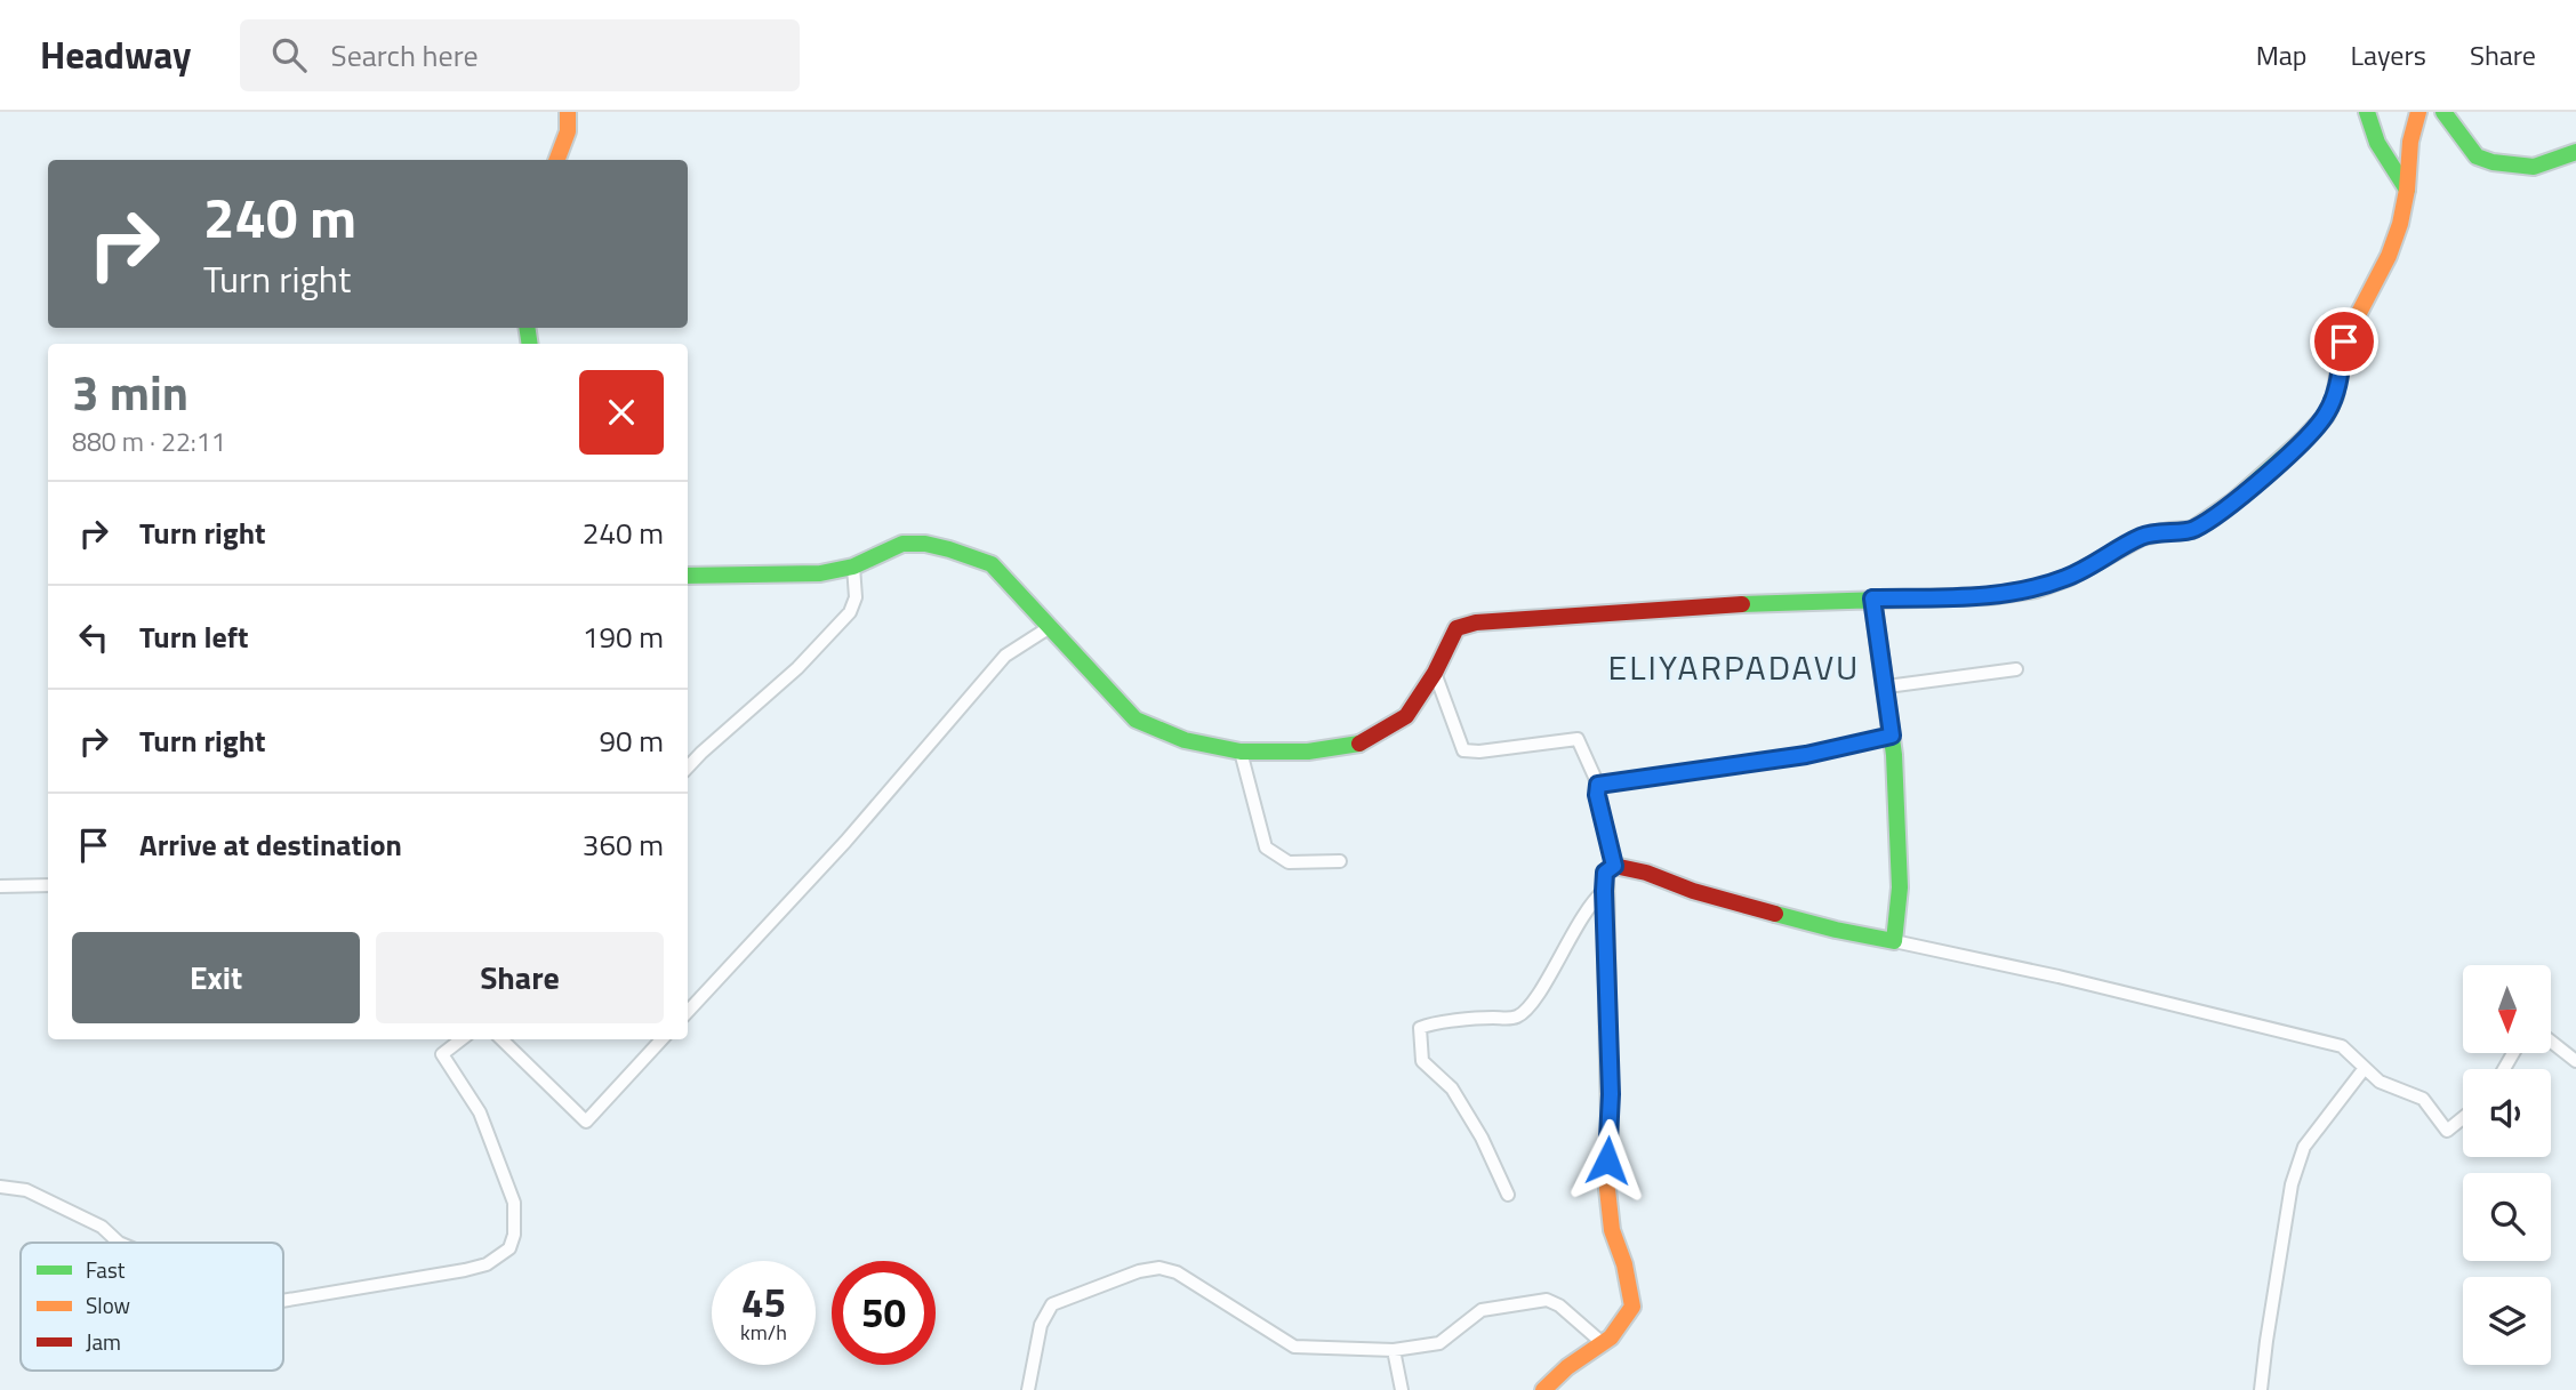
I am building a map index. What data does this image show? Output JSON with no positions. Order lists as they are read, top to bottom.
{
  "districts": ["ELIYARPADAVU"],
  "legend": ["Fast", "Slow", "Jam"],
  "north": "bottom",
  "page": {
    "header": "Headway",
    "search": "Search here",
    "nav": ["Map", "Layers", "Share"],
    "turn": ["240 m", "Turn right"],
    "heading": ["3 min", "880 m · 22:11"],
    "list": [
      {
        "name": "Turn right",
        "value": "240 m"
      },
      {
        "name": "Turn left",
        "value": "190 m"
      },
      {
        "name": "Turn right",
        "value": "90 m"
      },
      {
        "name": "Arrive at destination",
        "value": "360 m"
      }
    ],
    "buttons": ["Exit", "Share"],
    "speed": "45 km/h",
    "limit": "50"
  }
}
